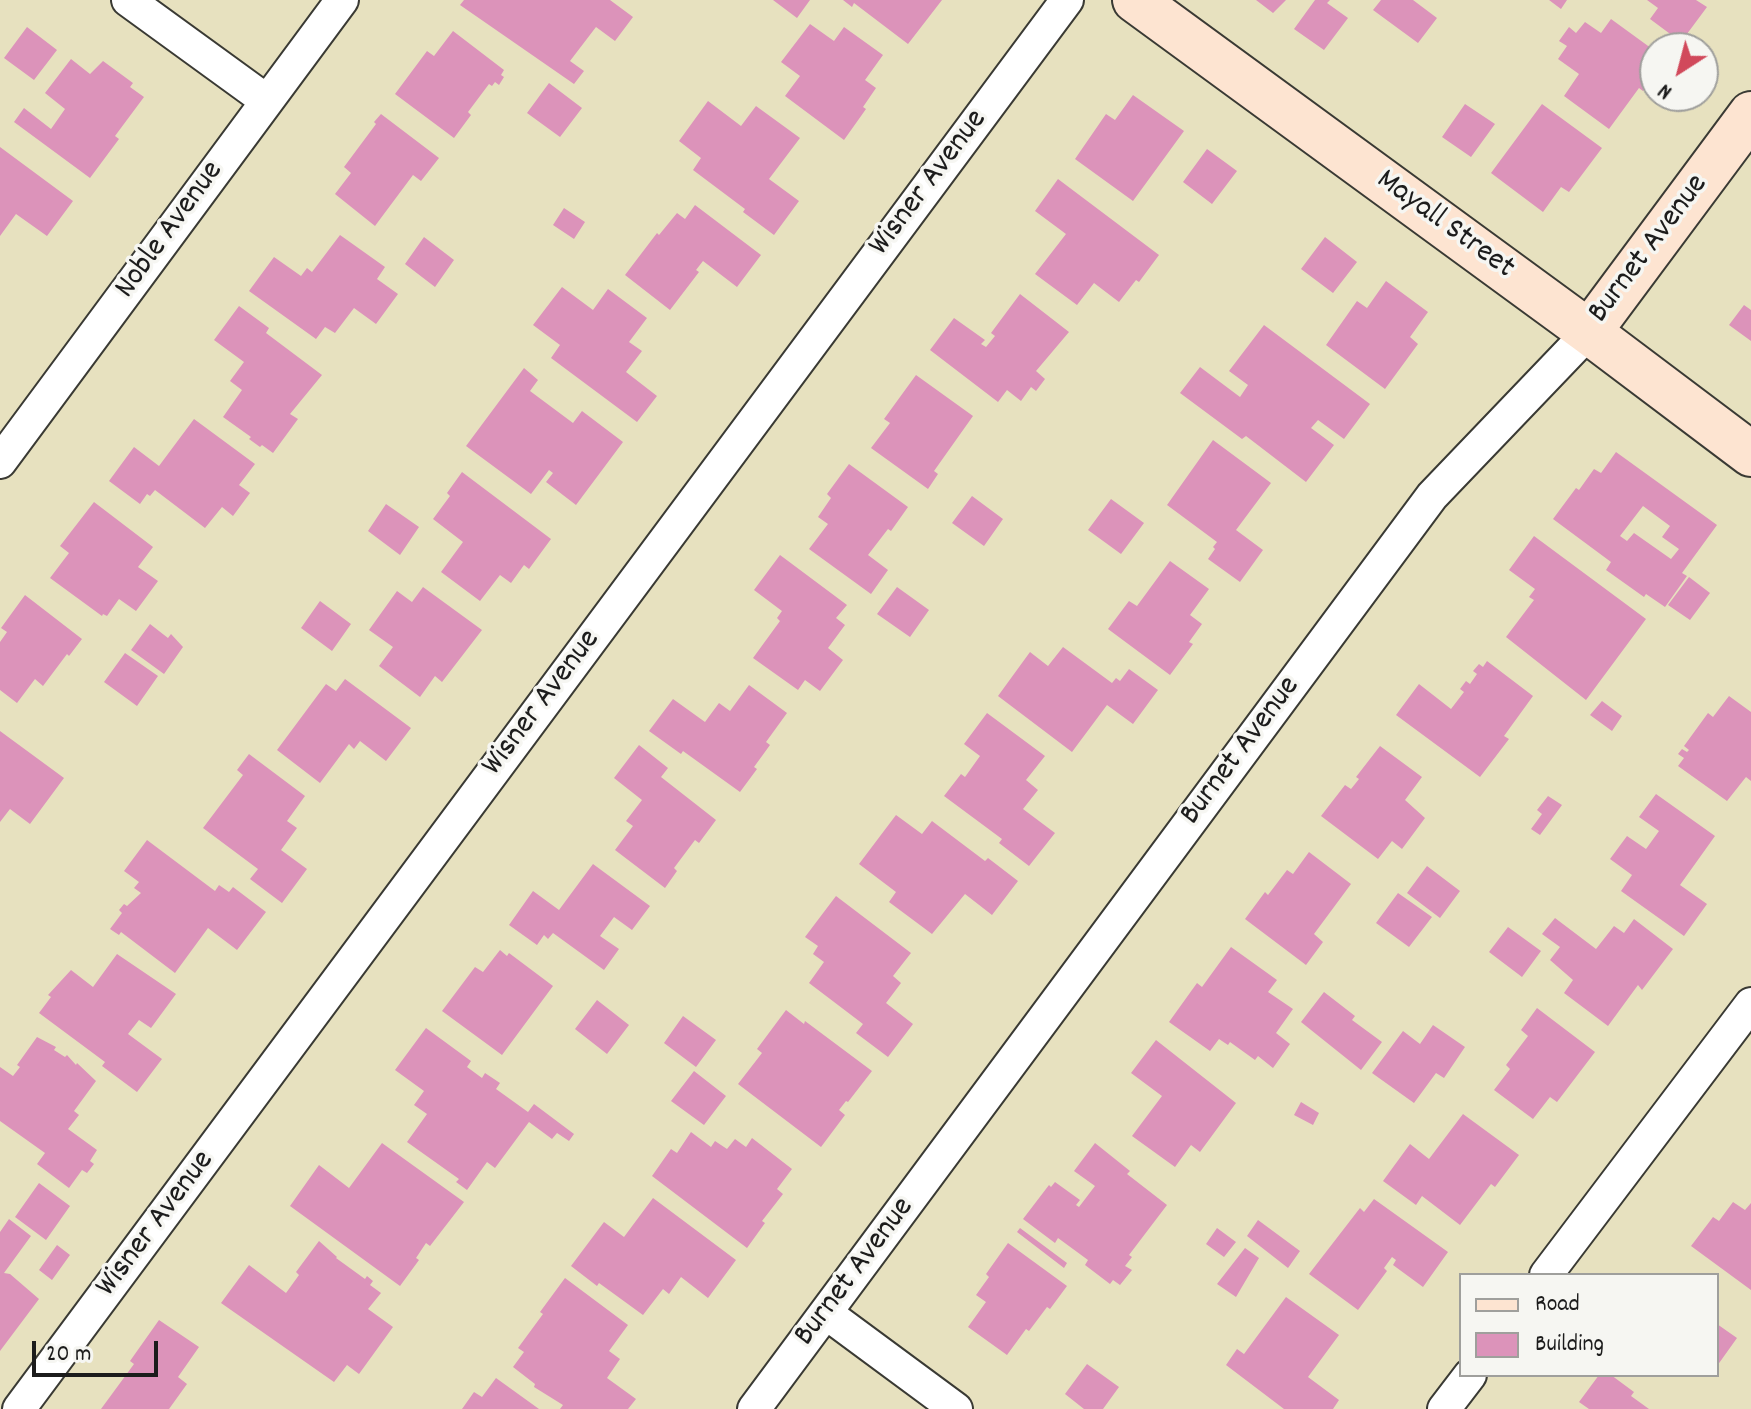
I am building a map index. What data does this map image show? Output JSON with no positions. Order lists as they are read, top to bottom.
{
  "streets": {
    "street": [
      "Wisner Avenue",
      "Mayall Street",
      "Noble Avenue",
      "Burnet Avenue"
    ]
  },
  "crossings": [
    ["Mayall Street", "Burnet Avenue"]
  ],
  "legend": ["Road", "Building"],
  "scale_bar": "20 m",
  "north": "bottom left"
}
